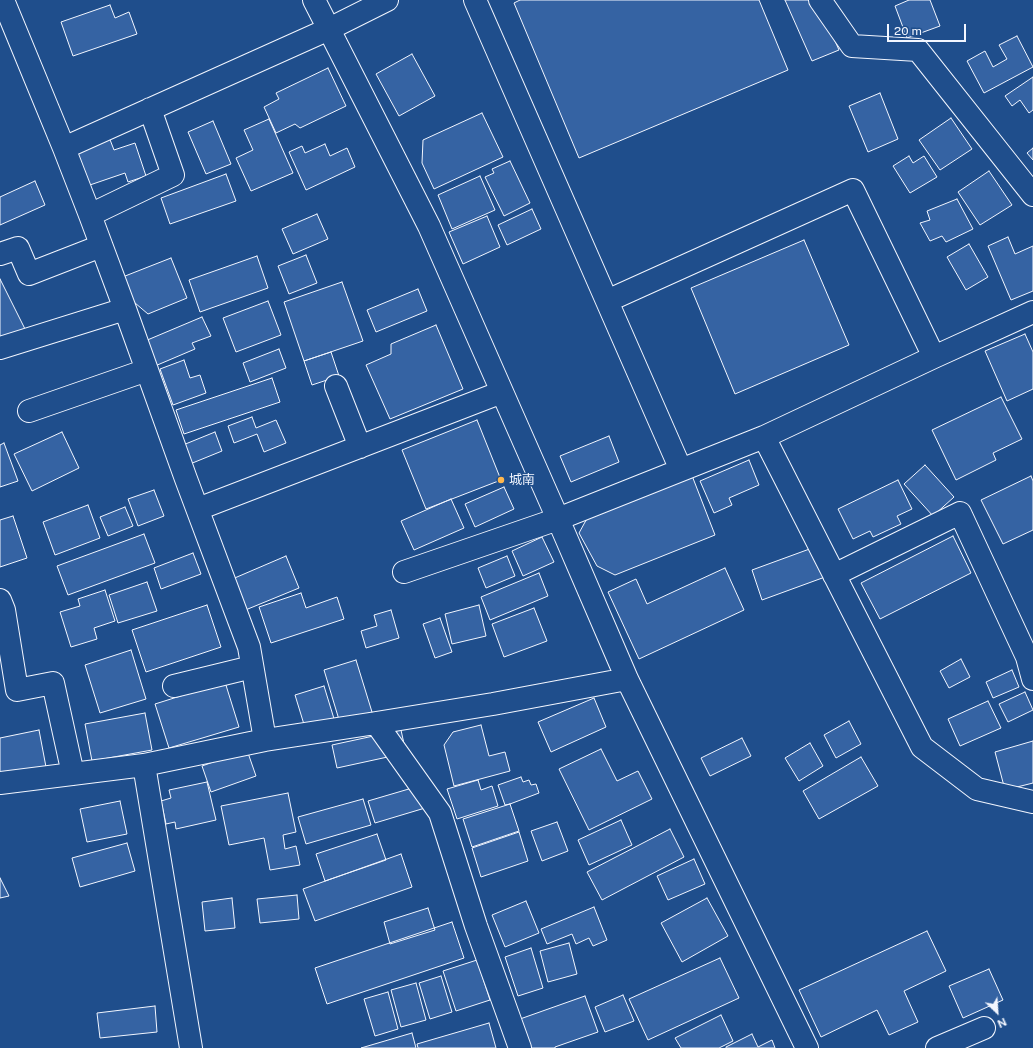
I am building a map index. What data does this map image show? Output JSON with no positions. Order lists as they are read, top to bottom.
{
  "places": ["城南"],
  "scale_bar": "20 m",
  "north": "bottom right"
}
